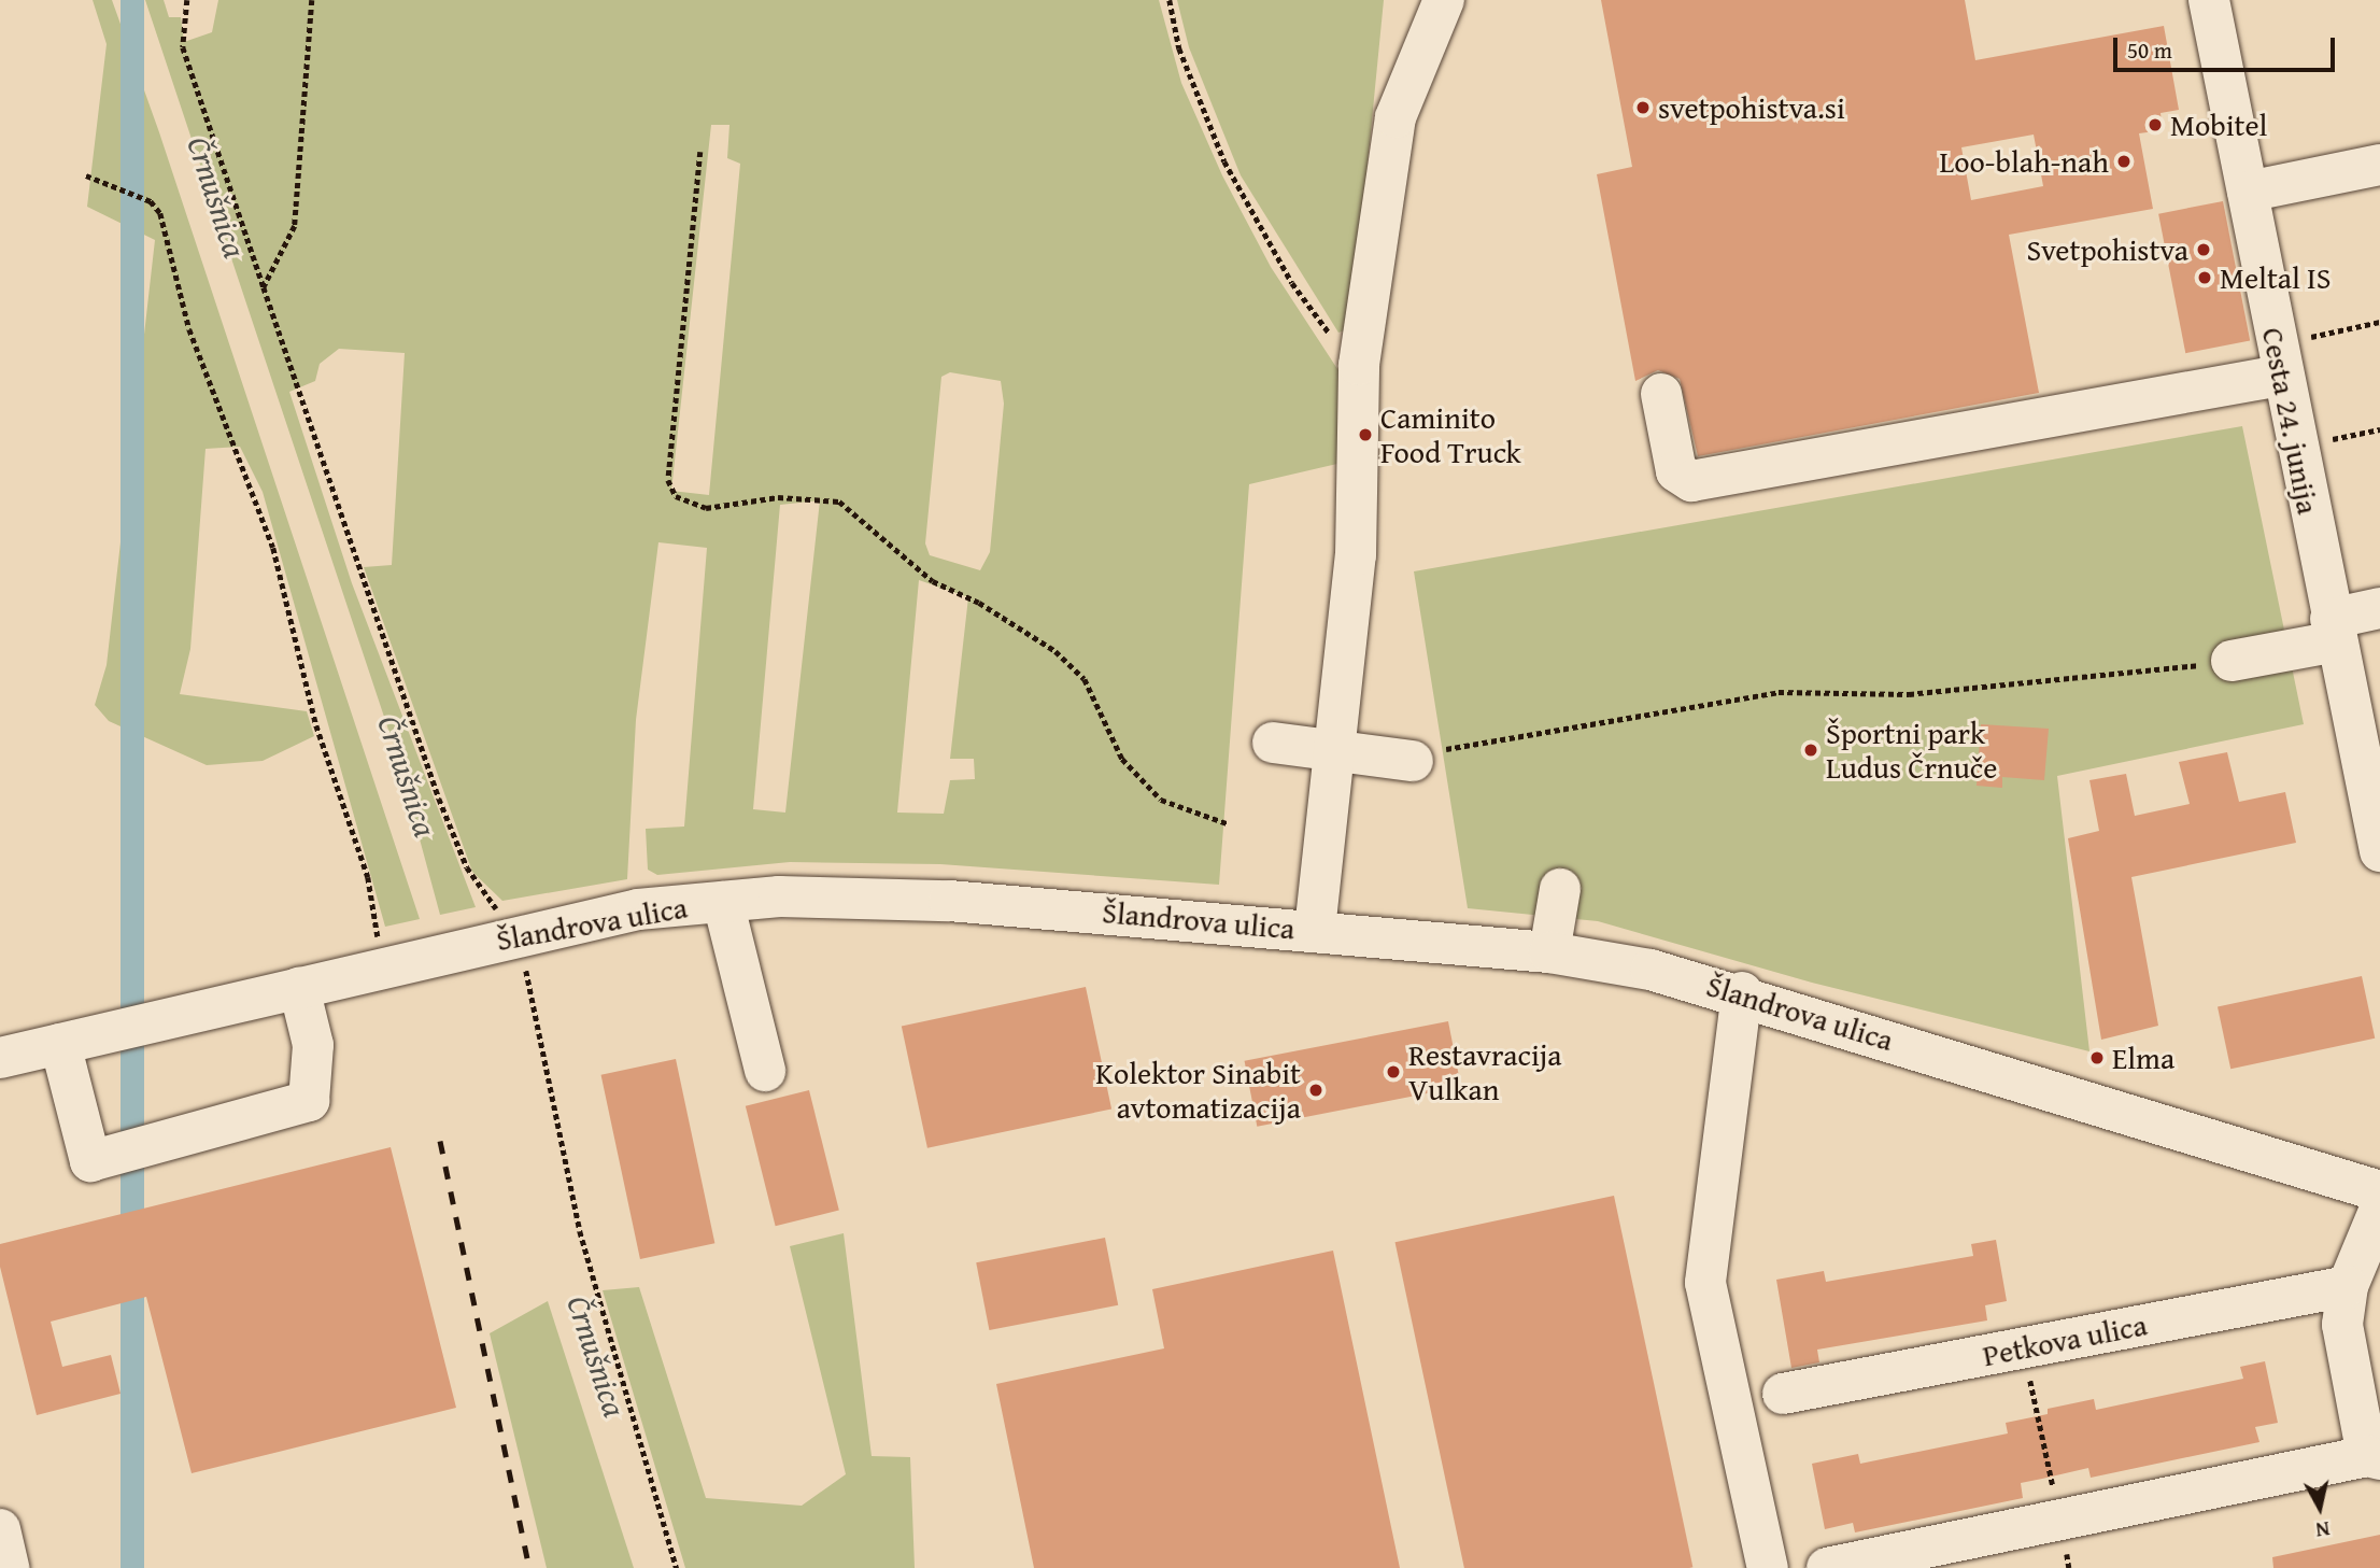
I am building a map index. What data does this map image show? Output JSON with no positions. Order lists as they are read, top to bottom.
{
  "streets": {
    "street": ["Cesta 24. junija", "Šlandrova ulica", "Petkova ulica"]
  },
  "water": ["Črnušnica"],
  "places": [
    "svetpohistva.si",
    "Mobitel",
    "Loo-blah-nah",
    "Svetpohistva",
    "Meltal IS",
    "Caminito Food Truck",
    "Športni park Ludus Črnuče",
    "Elma",
    "Restavracija Vulkan",
    "Kolektor Sinabit avtomatizacija"
  ],
  "scale_bar": "50 m",
  "north": "bottom"
}
